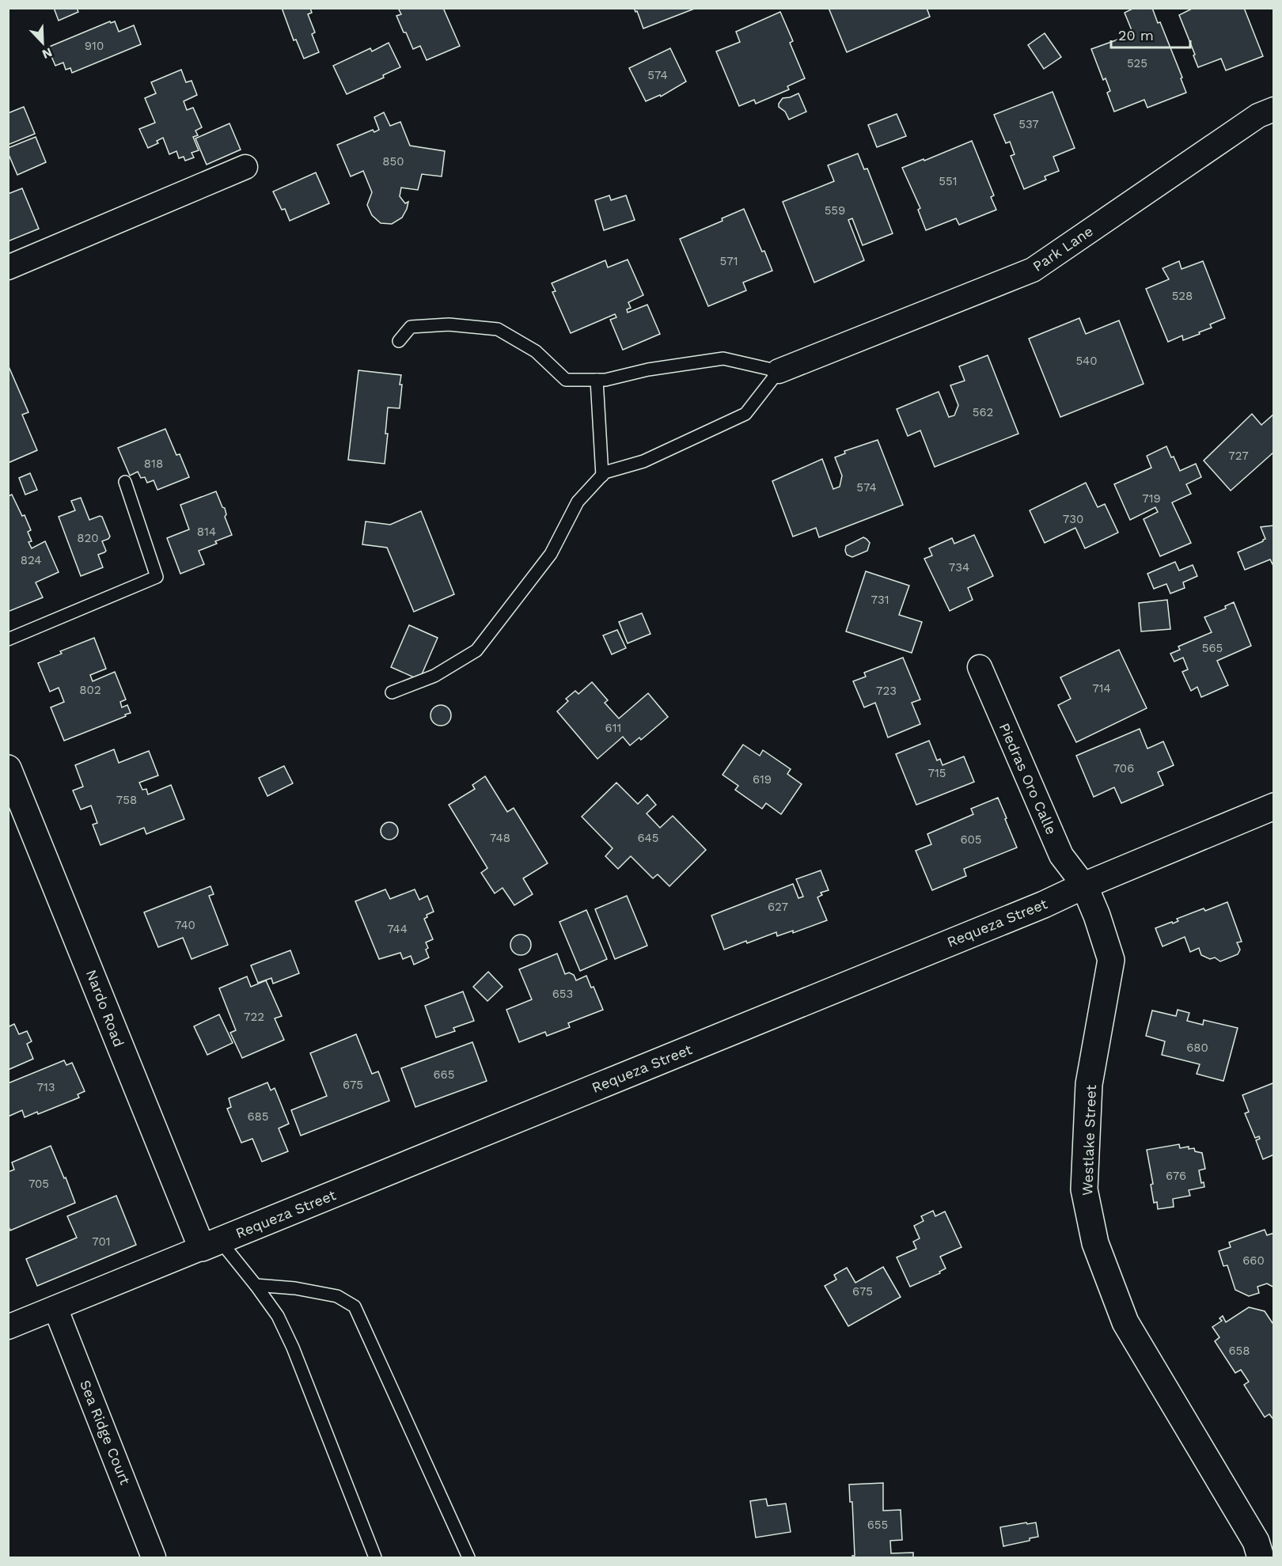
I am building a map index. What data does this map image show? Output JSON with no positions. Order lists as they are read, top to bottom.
{
  "streets": {
    "street": [
      "Park Lane",
      "Piedras Oro Calle",
      "Requeza Street",
      "Nardo Road",
      "Westlake Street",
      "Sea Ridge Court"
    ]
  },
  "crossings": [
    ["Piedras Oro Calle", "Requeza Street"],
    ["Piedras Oro Calle", "Westlake Street"],
    ["Requeza Street", "Nardo Road"],
    ["Requeza Street", "Westlake Street"],
    ["Requeza Street", "Sea Ridge Court"]
  ],
  "house_numbers": [
    "910",
    "525",
    "574",
    "537",
    "850",
    "551",
    "559",
    "571",
    "528",
    "540",
    "562",
    "727",
    "818",
    "574",
    "719",
    "730",
    "814",
    "820",
    "824",
    "734",
    "731",
    "565",
    "714",
    "802",
    "723",
    "611",
    "706",
    "715",
    "619",
    "758",
    "748",
    "645",
    "605",
    "627",
    "740",
    "744",
    "653",
    "722",
    "680",
    "665",
    "675",
    "713",
    "685",
    "676",
    "705",
    "701",
    "660",
    "675",
    "658",
    "655"
  ],
  "scale_bar": "20 m",
  "north": "bottom right"
}
